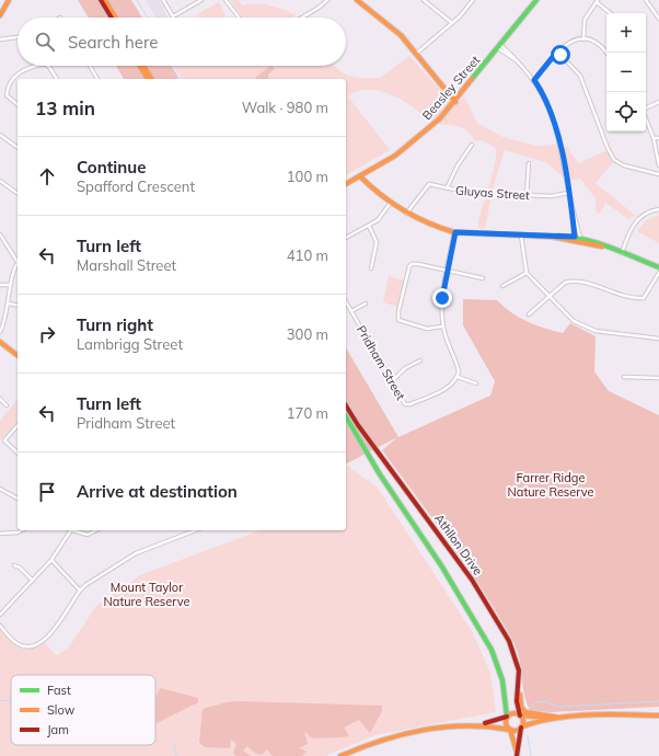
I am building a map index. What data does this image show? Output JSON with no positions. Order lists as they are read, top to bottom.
{
  "streets": {
    "main road": ["Beasley Street", "Athllon Drive"],
    "street": ["Gluyas Street", "Pridham Street"]
  },
  "parks": ["Farrer Ridge Nature Reserve", "Mount Taylor Nature Reserve"],
  "legend": ["Fast", "Slow", "Jam"],
  "page": {
    "map_buttons": ["+", "−"],
    "search": "Search here",
    "heading": ["13 min", "Walk · 980 m"],
    "list": [
      ["Continue", "Spafford Crescent", "100 m"],
      ["Turn left", "Marshall Street", "410 m"],
      ["Turn right", "Lambrigg Street", "300 m"],
      ["Turn left", "Pridham Street", "170 m"],
      "Arrive at destination"
    ]
  }
}
